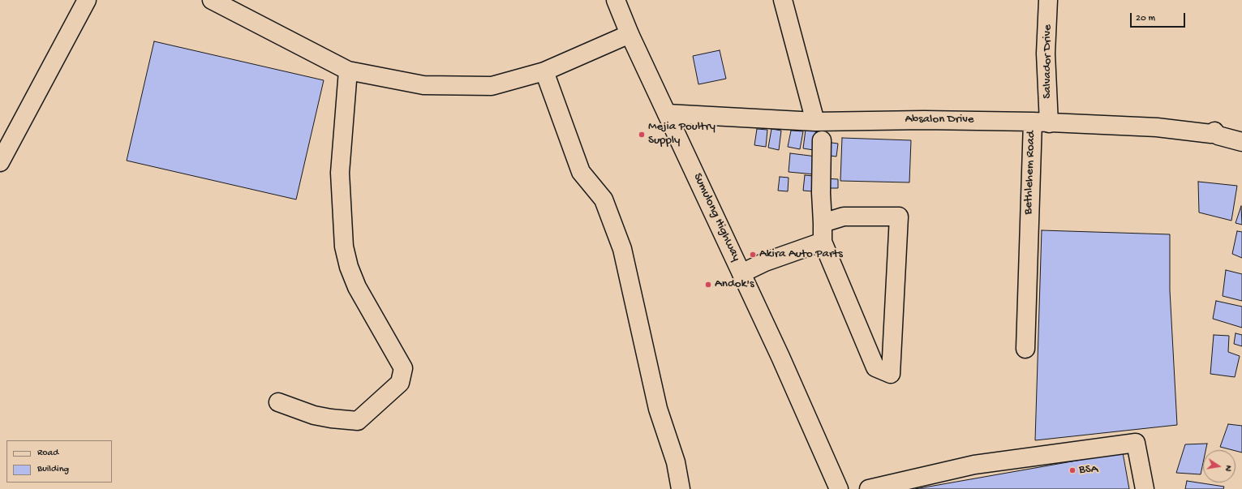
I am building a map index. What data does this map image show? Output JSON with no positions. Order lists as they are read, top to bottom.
{
  "streets": {
    "street": [
      "Salvador Drive",
      "Absalon Drive",
      "Bethlehem Road",
      "Sumulong Highway"
    ]
  },
  "crossings": [
    ["Salvador Drive", "Absalon Drive"],
    ["Salvador Drive", "Bethlehem Road"],
    ["Absalon Drive", "Bethlehem Road"],
    ["Absalon Drive", "Sumulong Highway"]
  ],
  "places": [
    "Mejia Poultry Supply",
    "Akira Auto Parts",
    "Andok's",
    "BSA"
  ],
  "legend": ["Road", "Building"],
  "scale_bar": "20 m",
  "north": "right"
}
